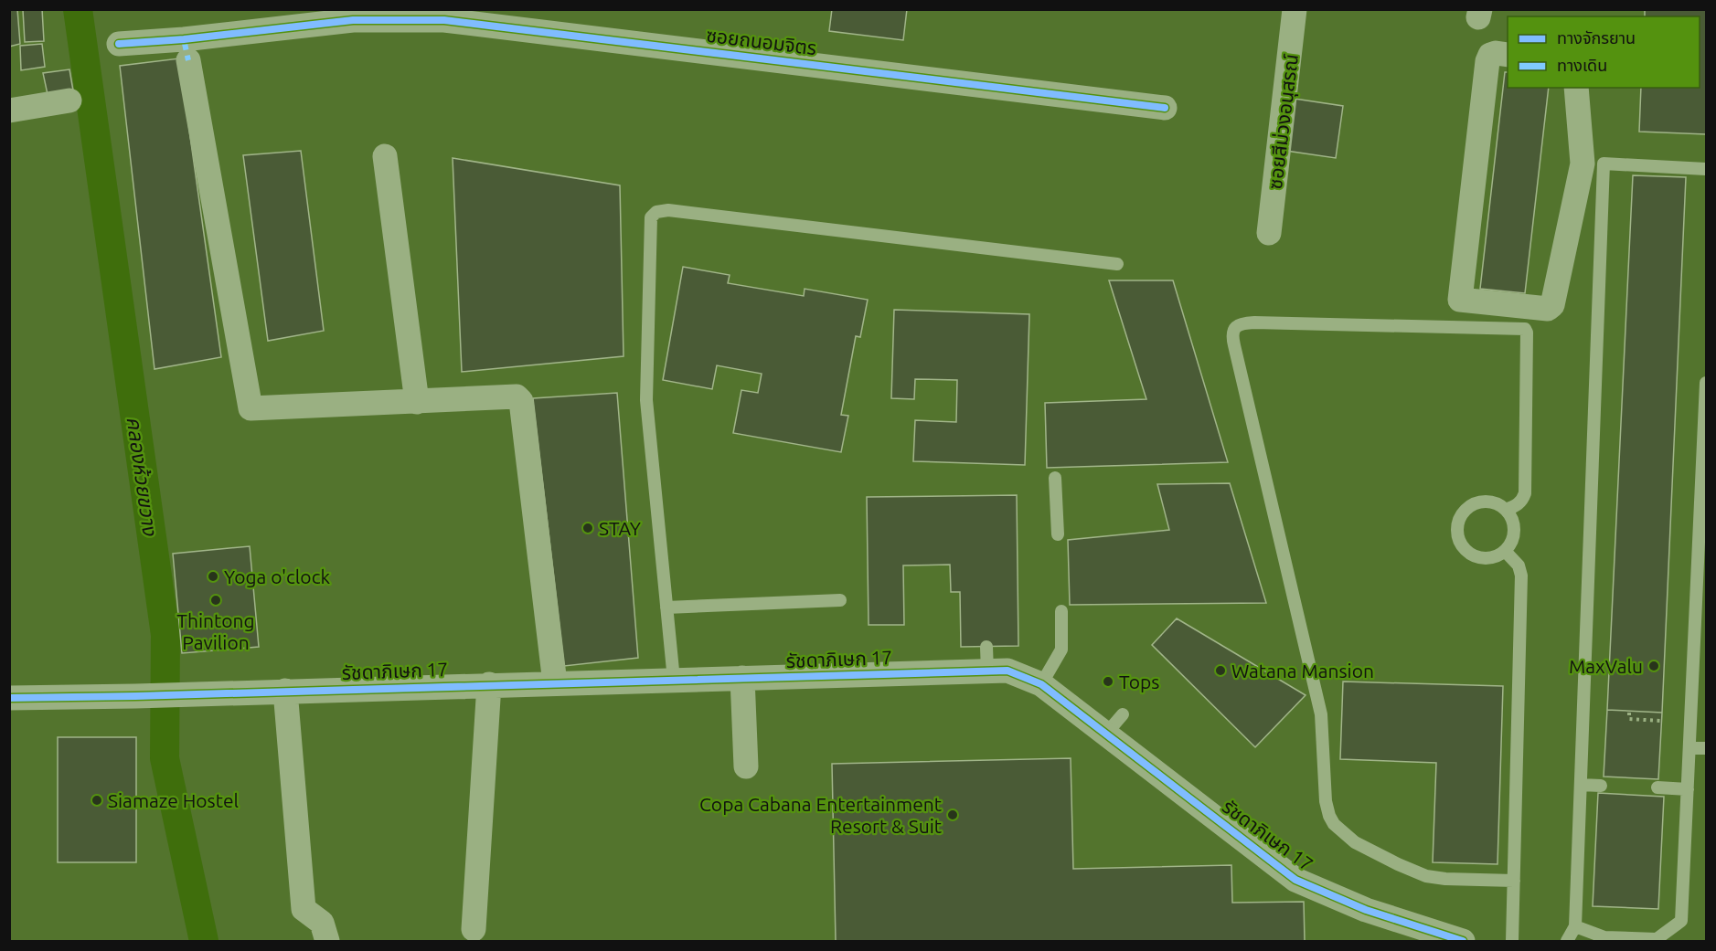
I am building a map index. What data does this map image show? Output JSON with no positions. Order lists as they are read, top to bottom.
{
  "streets": {
    "street": ["ซอยถนอมจิตร", "ซอยสีม่วงอนุสรณ์", "รัชดาภิเษก 17"]
  },
  "water": ["คลองห้วยขวาง"],
  "places": [
    "STAY",
    "Yoga o'clock",
    "Thintong Pavilion",
    "MaxValu",
    "Watana Mansion",
    "Tops",
    "Siamaze Hostel",
    "Copa Cabana Entertainment Resort & Suit"
  ],
  "legend": ["ทางจักรยาน", "ทางเดิน"]
}
